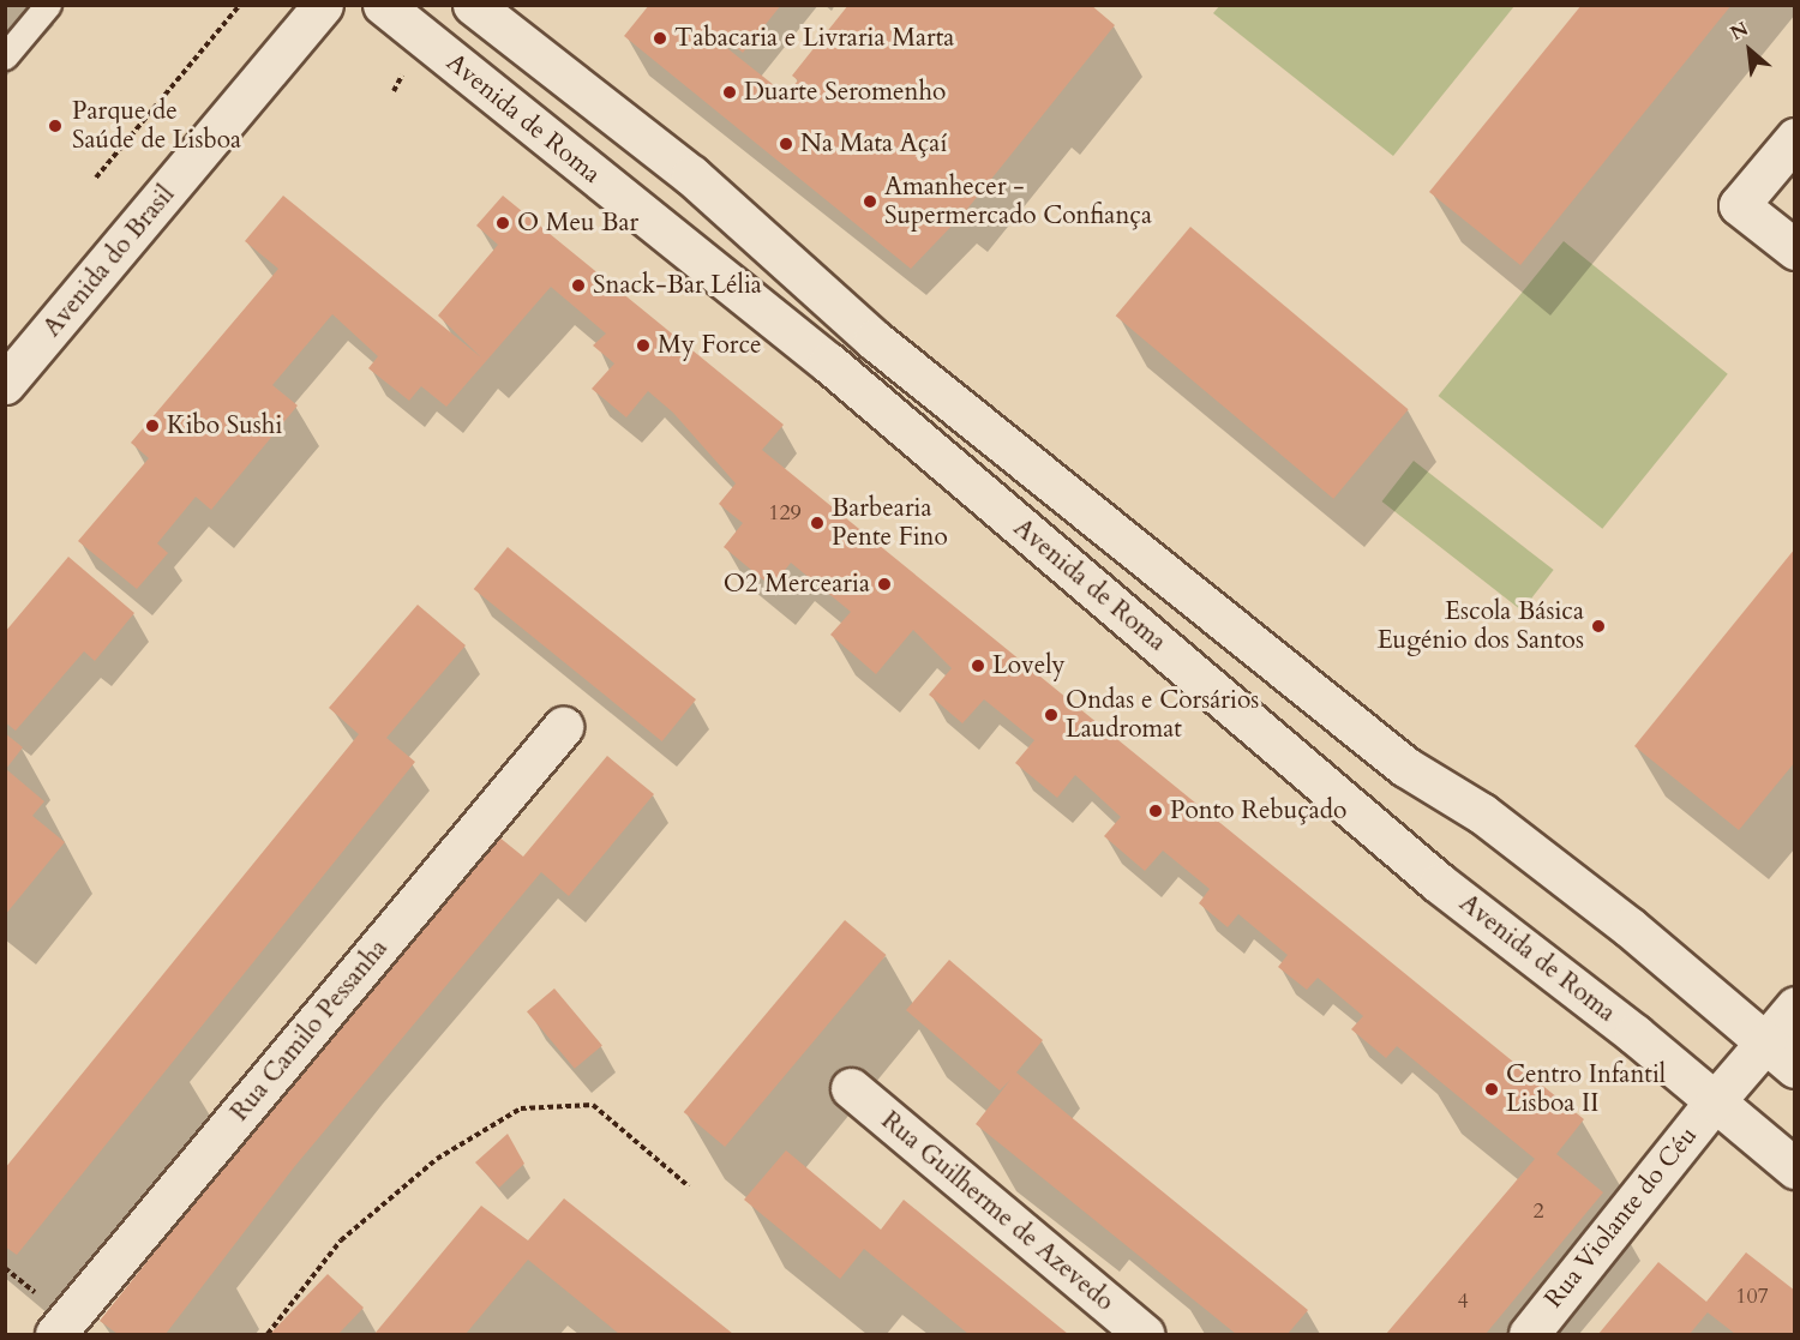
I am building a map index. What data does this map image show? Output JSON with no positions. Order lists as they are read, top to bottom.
{
  "streets": {
    "main road": [
      "Avenida de Roma",
      "Avenida do Brasil",
      "Rua Camilo Pessanha",
      "Rua Guilherme de Azevedo",
      "Rua Violante do Céu"
    ]
  },
  "crossings": [
    ["Avenida de Roma", "Rua Violante do Céu"]
  ],
  "places": [
    "Tabacaria e Livraria Marta",
    "Duarte Seromenho",
    "Parque de Saúde de Lisboa",
    "Na Mata Açaí",
    "Amanhecer - Supermercado Confiança",
    "O Meu Bar",
    "Snack-Bar Lélia",
    "My Force",
    "Kibo Sushi",
    "Barbearia Pente Fino",
    "O2 Mercearia",
    "Escola Básica Eugénio dos Santos",
    "Lovely",
    "Ondas e Corsários Laudromat",
    "Ponto Rebuçado",
    "Centro Infantil Lisboa II"
  ],
  "house_numbers": [
    "129",
    "2",
    "107",
    "4"
  ],
  "north": "top left"
}
